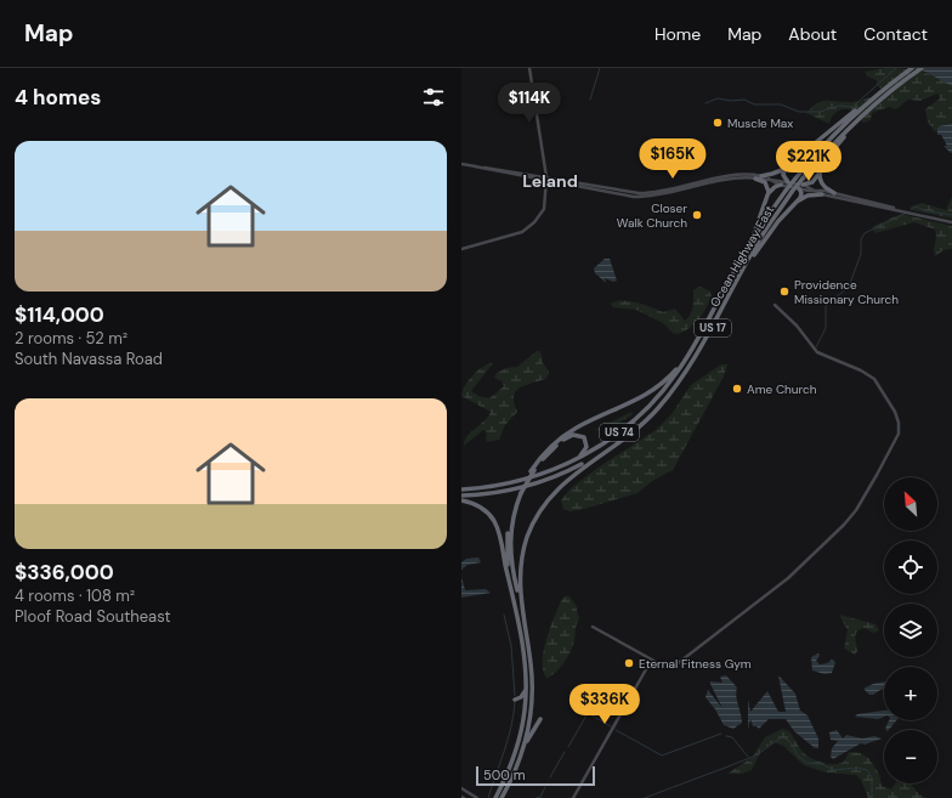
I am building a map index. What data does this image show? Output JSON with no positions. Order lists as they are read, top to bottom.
{
  "streets": {
    "highway": ["Ocean Highway East", "US 17", "US 74"]
  },
  "crossings": [
    ["Ocean Highway East", "US 74"]
  ],
  "districts": ["Leland"],
  "places": [
    "Muscle Max",
    "Closer Walk Church",
    "Providence Missionary Church",
    "Ame Church",
    "Eternal Fitness Gym"
  ],
  "scale_bar": "500 m",
  "north": "top left",
  "page": {
    "header": "Map",
    "nav": [
      "Home",
      "Map",
      "About",
      "Contact"
    ],
    "heading": "4 homes",
    "price": [
      "$114K",
      "$165K",
      "$221K",
      "$336K"
    ],
    "list": [
      {
        "name": "$114,000",
        "note": "2 rooms · 52 m² · South Navassa Road"
      },
      {
        "name": "$336,000",
        "note": "4 rooms · 108 m² · Ploof Road Southeast"
      }
    ],
    "map_buttons": ["+", "−"],
    "scale": "500 m"
  }
}
